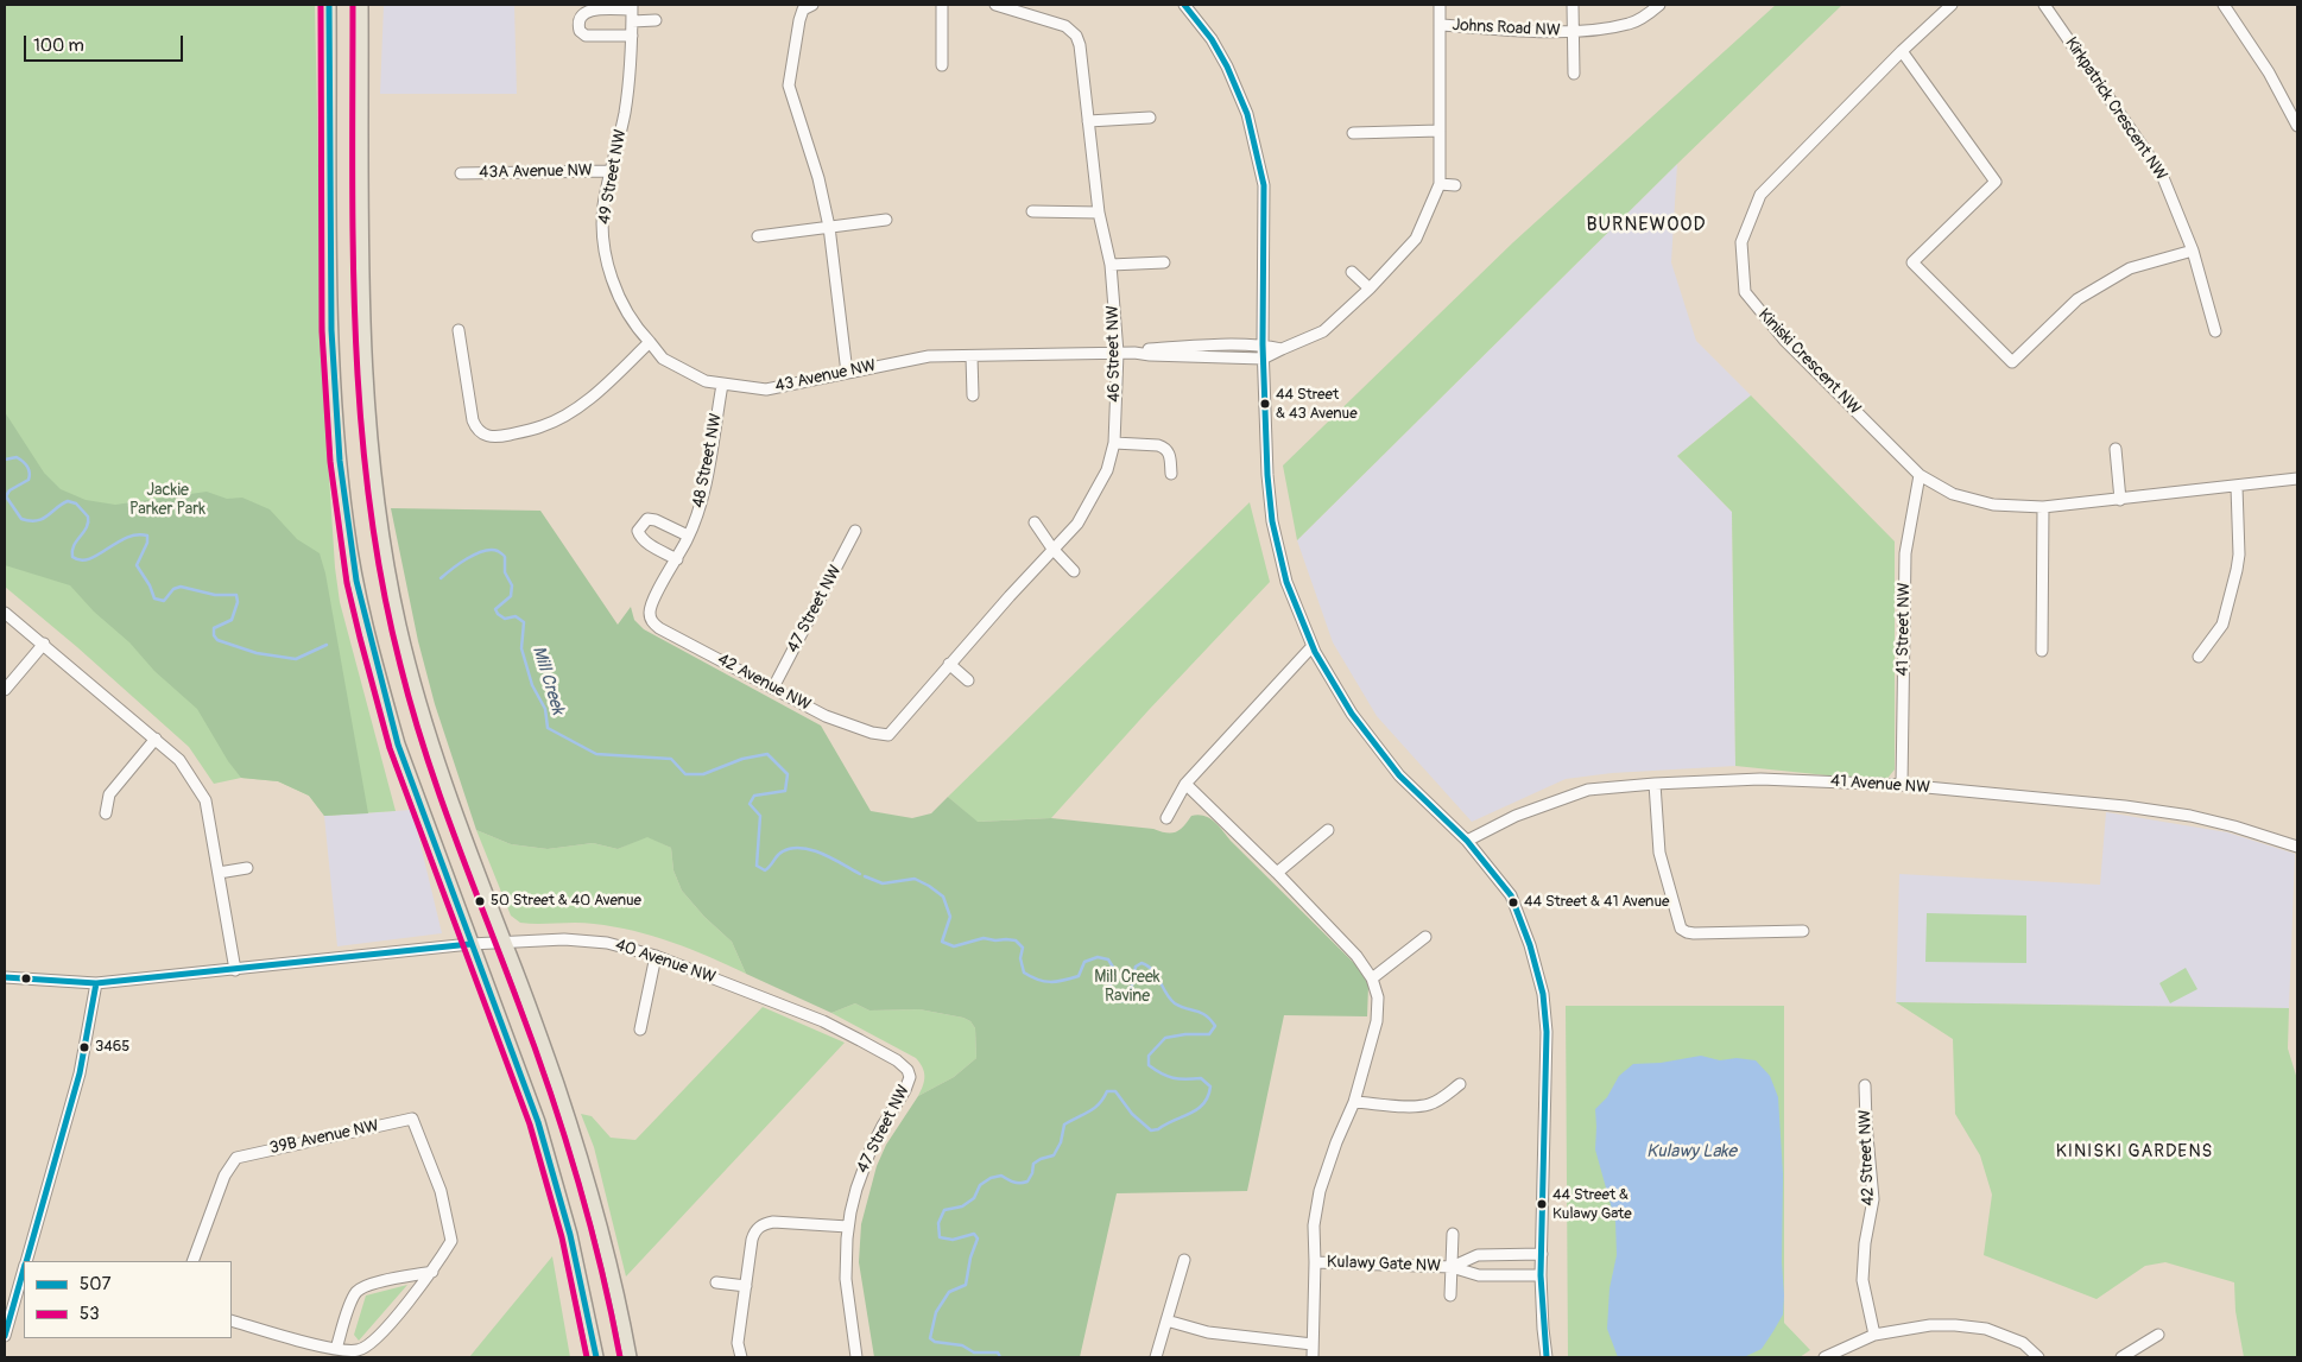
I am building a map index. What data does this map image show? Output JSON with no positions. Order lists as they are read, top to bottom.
{
  "streets": {
    "street": [
      "Johns Road NW",
      "Kirkpatrick Crescent NW",
      "43A Avenue NW",
      "49 Street NW",
      "46 Street NW",
      "Kiniski Crescent NW",
      "43 Avenue NW",
      "48 Street NW",
      "47 Street NW",
      "41 Street NW",
      "42 Avenue NW",
      "41 Avenue NW",
      "40 Avenue NW",
      "39B Avenue NW",
      "42 Street NW",
      "Kulawy Gate NW"
    ]
  },
  "crossings": [
    ["43A Avenue NW", "49 Street NW"],
    ["49 Street NW", "43 Avenue NW"],
    ["46 Street NW", "43 Avenue NW"],
    ["46 Street NW", "42 Avenue NW"],
    ["Kiniski Crescent NW", "41 Street NW"],
    ["43 Avenue NW", "48 Street NW"],
    ["48 Street NW", "42 Avenue NW"],
    ["47 Street NW", "42 Avenue NW"],
    ["47 Street NW", "40 Avenue NW"],
    ["41 Street NW", "41 Avenue NW"]
  ],
  "districts": ["BURNEWOOD", "KINISKI GARDENS"],
  "water": ["Mill Creek", "Kulawy Lake"],
  "parks": ["Jackie Parker Park", "Mill Creek Ravine"],
  "places": [
    "44 Street & 43 Avenue",
    "50 Street & 40 Avenue",
    "44 Street & 41 Avenue",
    "3465",
    "44 Street & Kulawy Gate"
  ],
  "lines": ["transit line 507", "transit line 53"],
  "legend": ["507", "53"],
  "scale_bar": "100 m"
}
